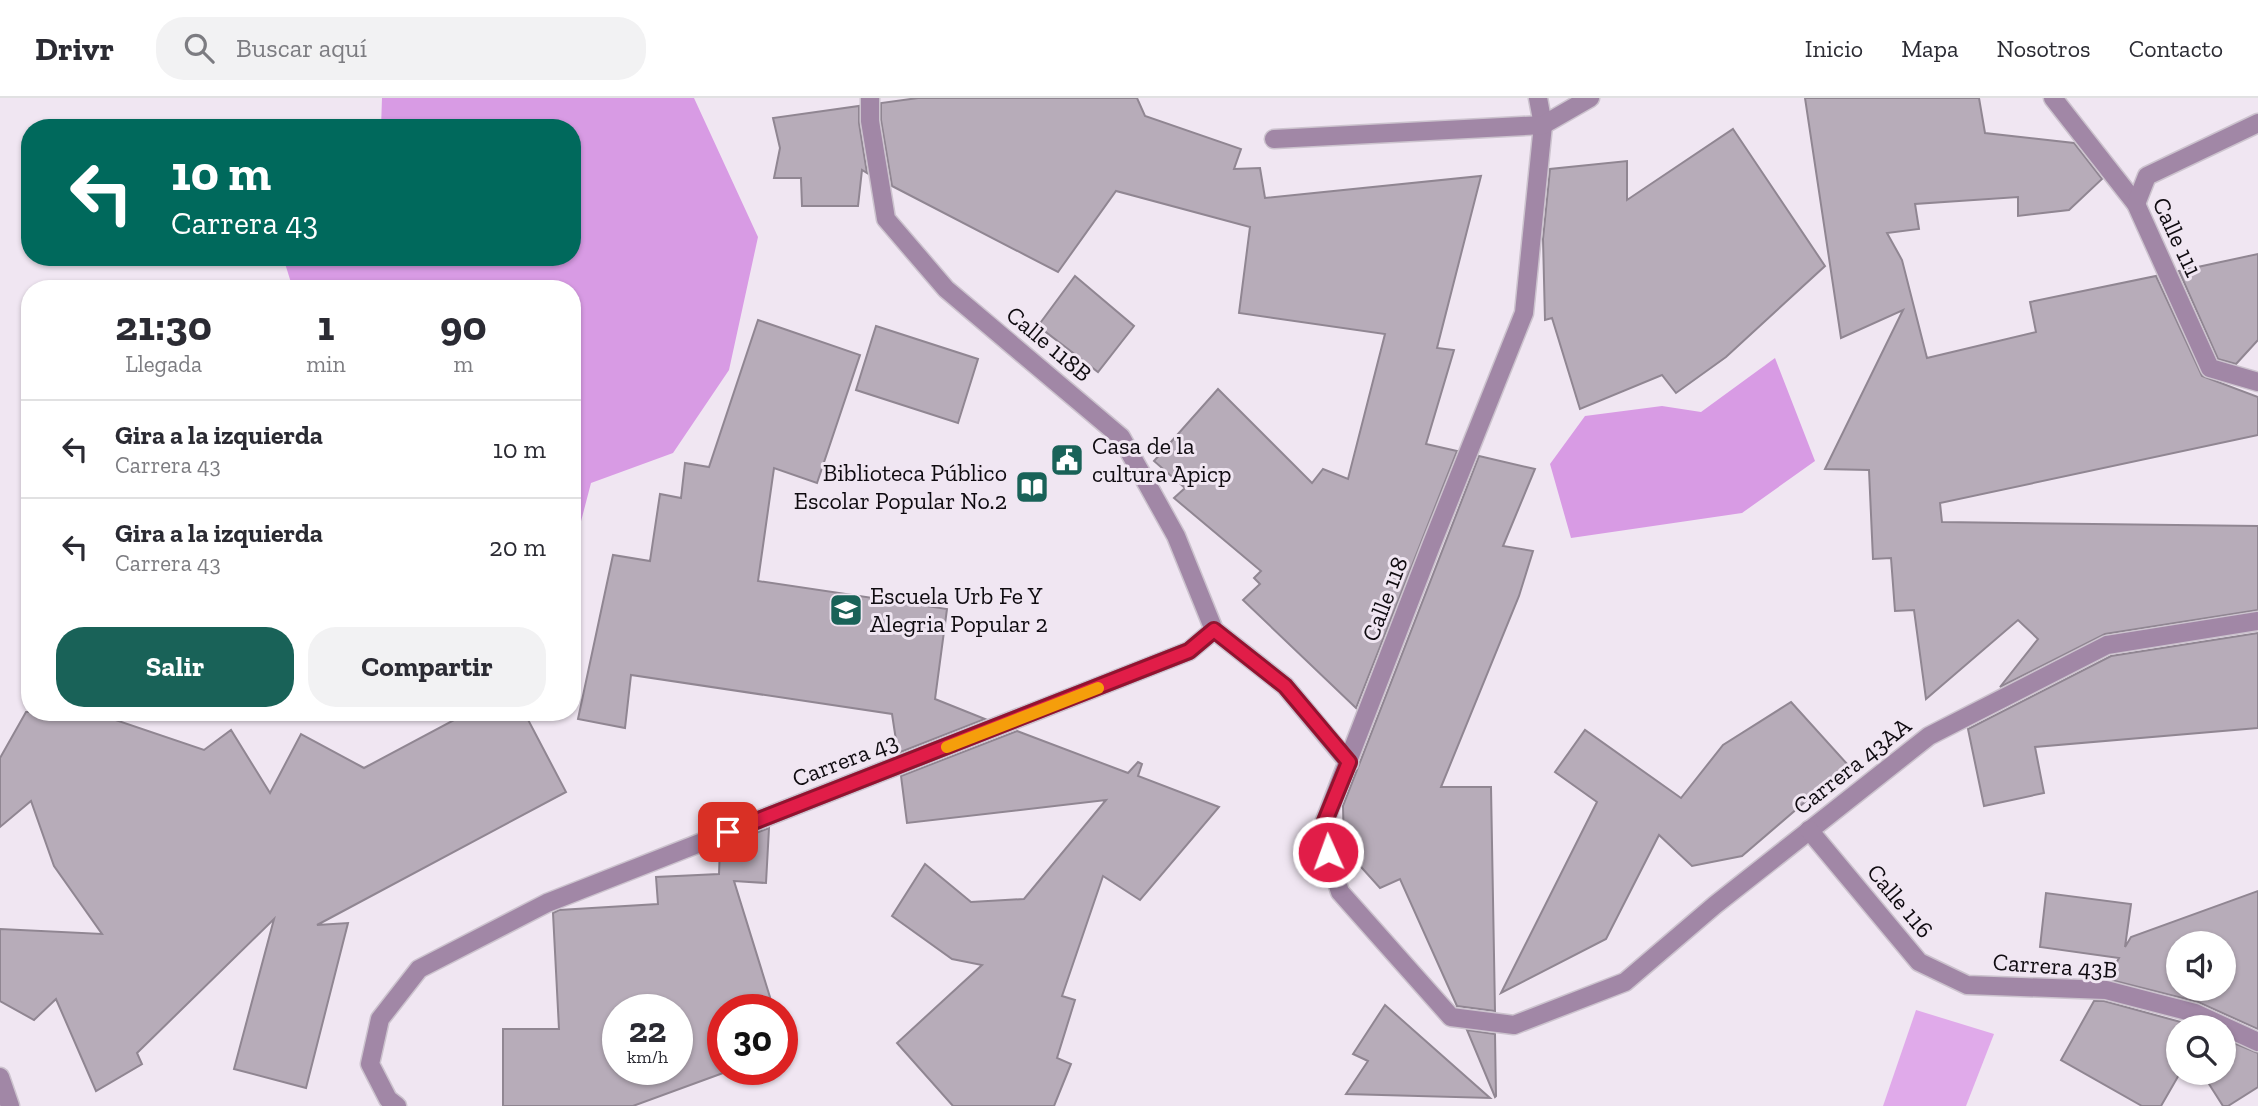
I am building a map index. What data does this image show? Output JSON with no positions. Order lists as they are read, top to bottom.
{
  "streets": {
    "street": [
      "Calle 111",
      "Calle 118B",
      "Calle 118",
      "Carrera 43",
      "Carrera 43AA",
      "Calle 116",
      "Carrera 43B"
    ]
  },
  "crossings": [
    ["Calle 118B", "Carrera 43"],
    ["Calle 118", "Carrera 43AA"],
    ["Carrera 43AA", "Calle 116"],
    ["Calle 116", "Carrera 43B"]
  ],
  "places": {
    "public building": ["Casa de la cultura Apicp"],
    "library": ["Biblioteca Público Escolar Popular No.2"],
    "school or university": ["Escuela Urb Fe Y Alegria Popular 2"]
  },
  "page": {
    "header": "Drivr",
    "search": "Buscar aquí",
    "nav": [
      "Inicio",
      "Mapa",
      "Nosotros",
      "Contacto"
    ],
    "turn": ["10 m", "Carrera 43"],
    "eta": [
      "21:30",
      "Llegada",
      "1",
      "min",
      "90",
      "m"
    ],
    "list": [
      {
        "name": "Gira a la izquierda",
        "note": "Carrera 43",
        "value": "10 m"
      },
      {
        "name": "Gira a la izquierda",
        "note": "Carrera 43",
        "value": "20 m"
      }
    ],
    "buttons": ["Salir", "Compartir"],
    "speed": "22 km/h",
    "limit": "30"
  }
}
